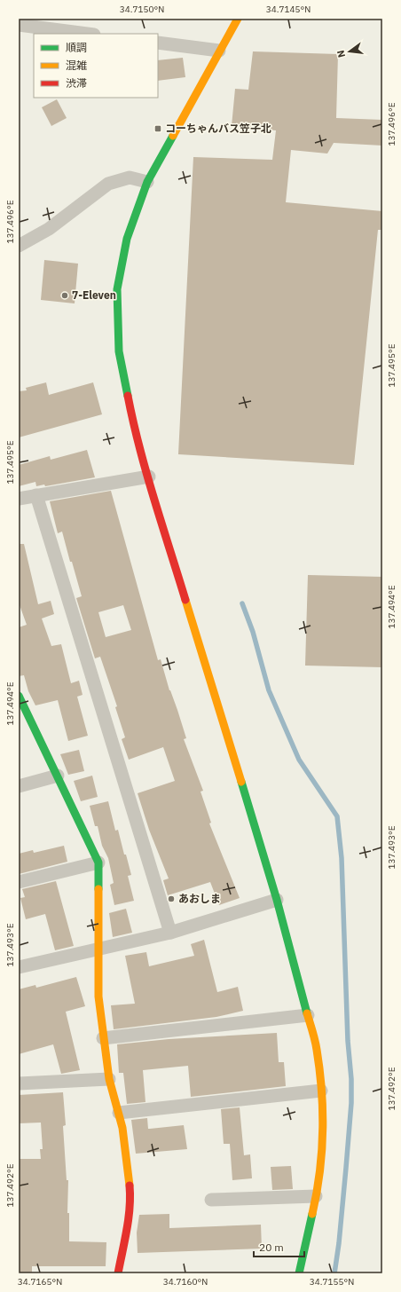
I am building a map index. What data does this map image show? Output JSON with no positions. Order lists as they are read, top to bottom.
{
  "places": {
    "transit": ["コーちゃんバス笠子北"],
    "other": ["7-Eleven", "あおしま"]
  },
  "legend": ["順調", "混雑", "渋滞"],
  "scale_bar": "20 m",
  "north": "left",
  "coordinates": [
    "34.7150°N",
    "34.7145°N",
    "137.496°E",
    "137.495°E",
    "137.494°E",
    "137.493°E",
    "137.492°E",
    "34.7165°N",
    "34.7160°N",
    "34.7155°N"
  ]
}
